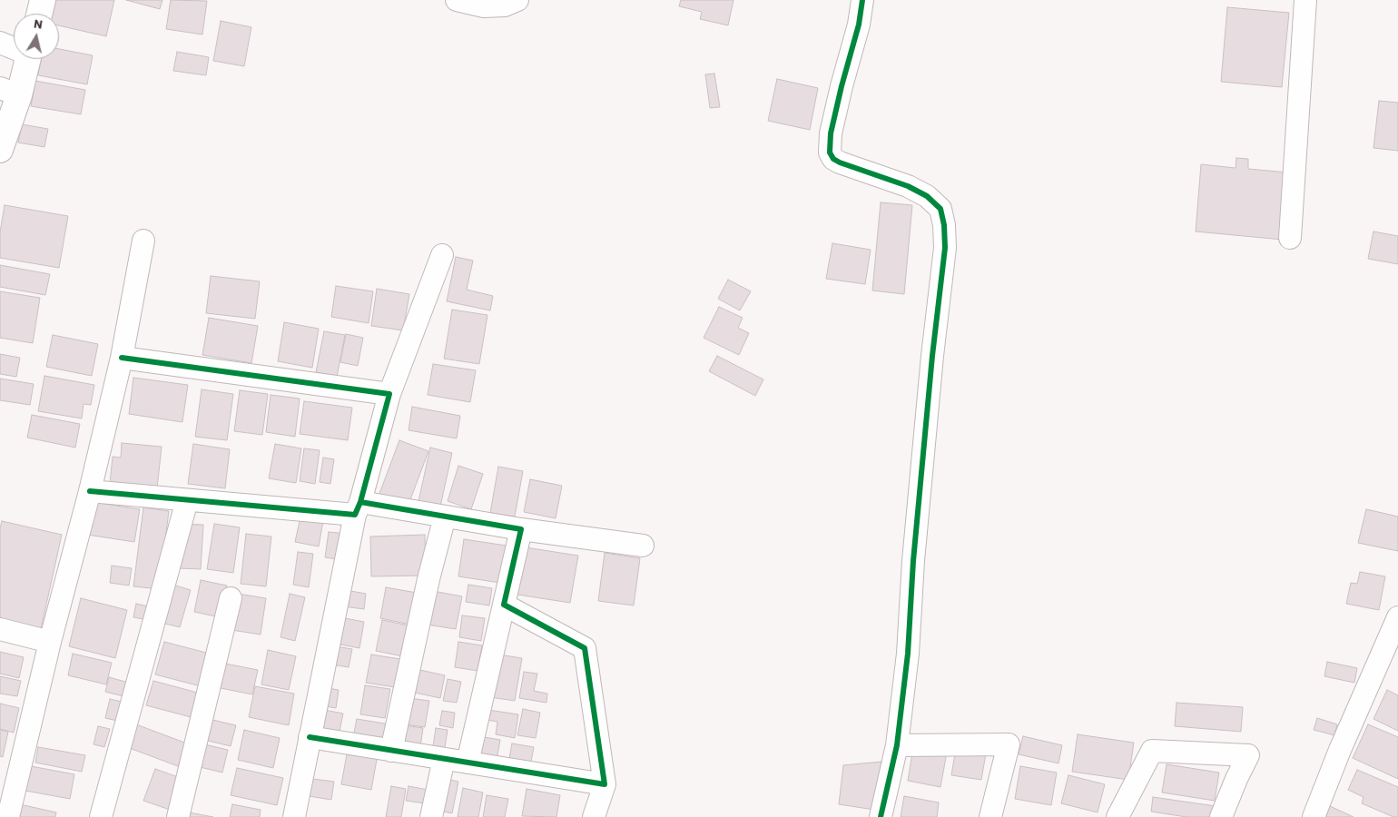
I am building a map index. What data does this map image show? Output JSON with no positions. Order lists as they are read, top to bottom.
{
  "north": "top"
}
